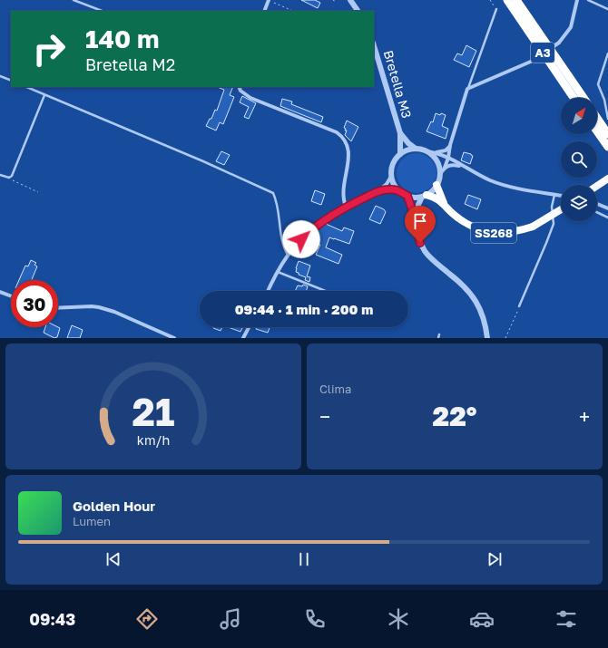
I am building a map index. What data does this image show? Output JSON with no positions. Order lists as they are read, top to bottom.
{
  "streets": {
    "highway": ["A3", "SS268"],
    "street": ["Bretella M3"]
  },
  "crossings": [
    ["Bretella M3", "SS268"]
  ],
  "north": "top right",
  "page": {
    "turn": ["140 m", "Bretella M2"],
    "limit": "30",
    "trip": "09:44 · 1 min · 200 m",
    "tile": "Clima",
    "heat": ["−", "22°", "+"],
    "song": ["Golden Hour", "Lumen"],
    "tabs": "09:43",
    "gauge": ["21", "km/h"]
  }
}
